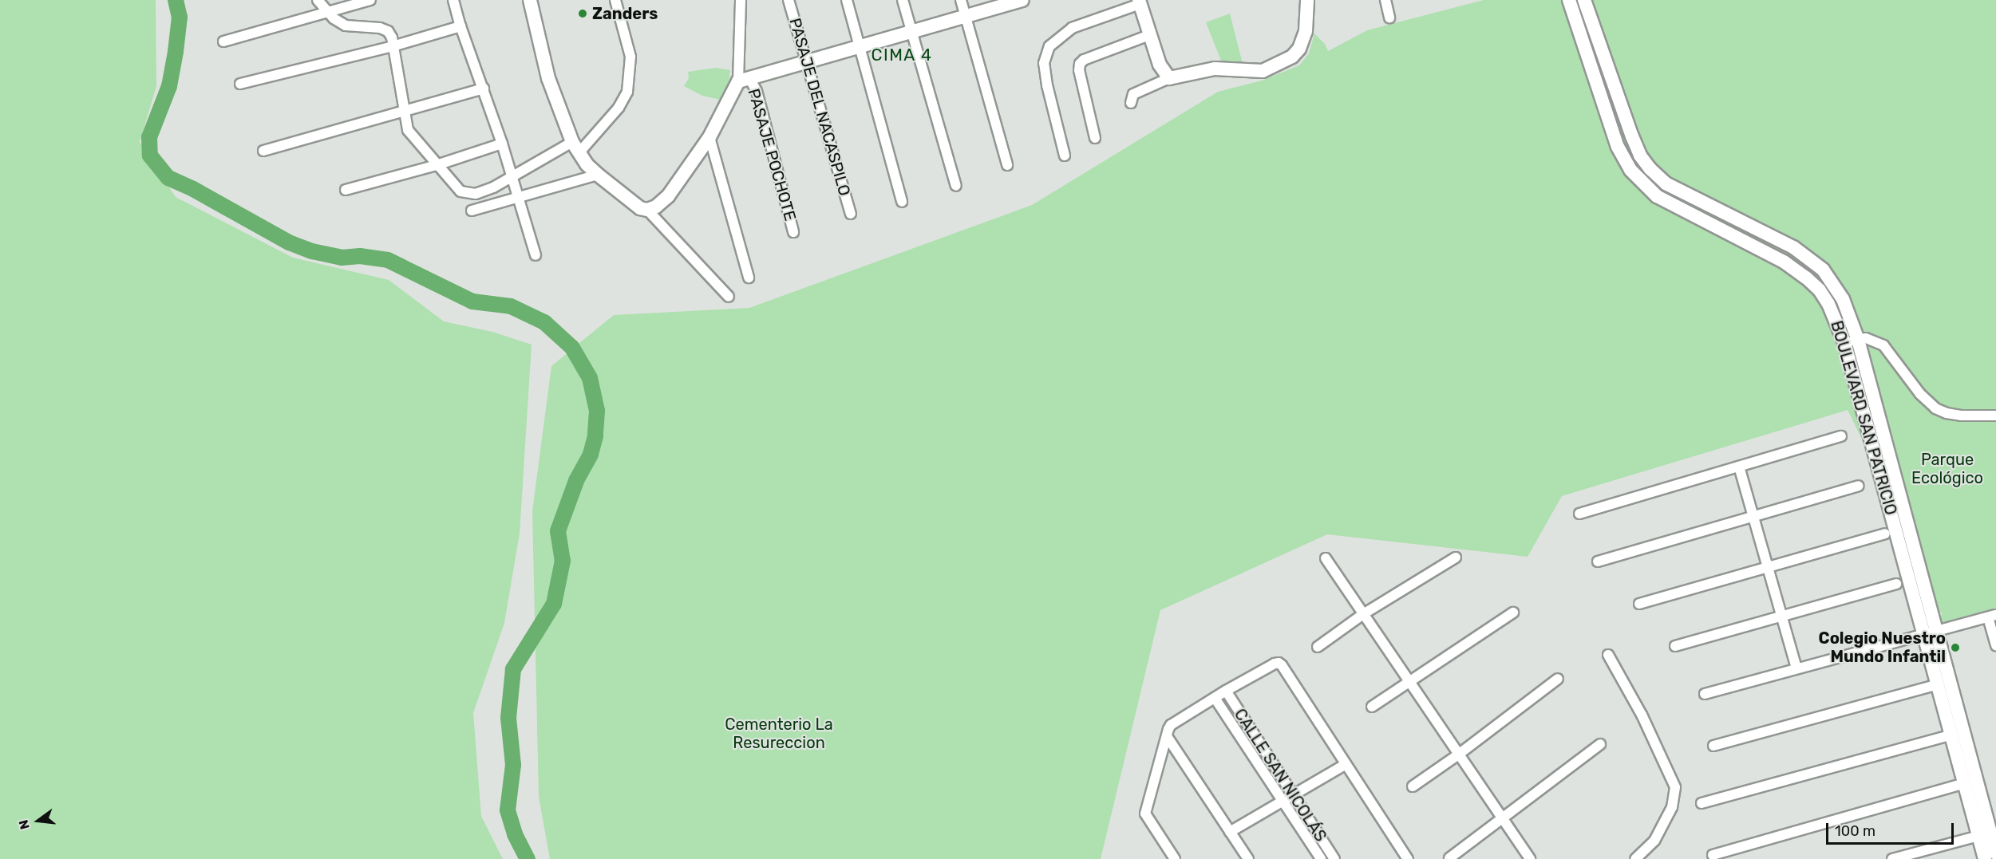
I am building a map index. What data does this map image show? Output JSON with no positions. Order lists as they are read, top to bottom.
{
  "streets": {
    "street": [
      "PASAJE DEL NACASPILO",
      "PASAJE POCHOTE",
      "BOULEVARD SAN PATRICIO",
      "CALLE SAN NICOLÁS"
    ]
  },
  "districts": ["CIMA 4"],
  "parks": ["Parque Ecológico", "Cementerio La Resureccion"],
  "places": ["Zanders", "Colegio Nuestro Mundo Infantil"],
  "scale_bar": "100 m",
  "north": "left"
}
